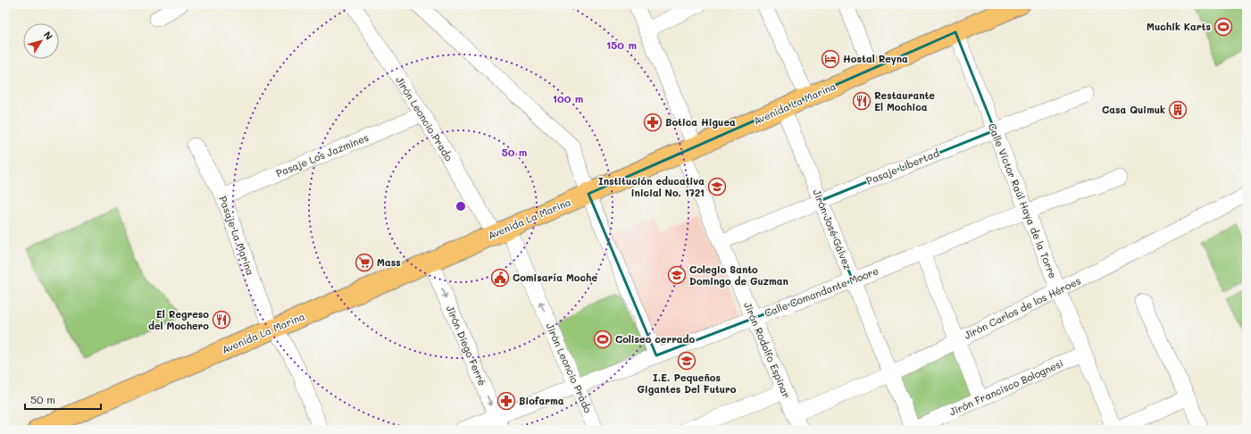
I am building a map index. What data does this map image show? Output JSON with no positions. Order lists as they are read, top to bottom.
{
  "streets": {
    "main road": ["Avenida La Marina"],
    "street": [
      "Jirón Leoncio Prado",
      "Pasaje Los Jazmines",
      "Pasaje Libertad",
      "Calle Víctor Raúl Haya de la Torre",
      "Jirón José Gálvez",
      "Pasaje La Marina",
      "Calle Comandante Moore",
      "Jirón Carlos de los Héroes",
      "Jirón Diego Ferré",
      "Jirón Rodolfo Espinar",
      "Jirón Francisco Bolognesi"
    ]
  },
  "crossings": [
    ["Avenida La Marina", "Jirón Leoncio Prado"],
    ["Avenida La Marina", "Calle Víctor Raúl Haya de la Torre"],
    ["Avenida La Marina", "Jirón José Gálvez"],
    ["Avenida La Marina", "Pasaje La Marina"],
    ["Avenida La Marina", "Jirón Diego Ferré"],
    ["Avenida La Marina", "Jirón Rodolfo Espinar"],
    ["Jirón Leoncio Prado", "Pasaje Los Jazmines"],
    ["Jirón Leoncio Prado", "Calle Comandante Moore"],
    ["Pasaje Los Jazmines", "Pasaje La Marina"],
    ["Pasaje Libertad", "Calle Víctor Raúl Haya de la Torre"],
    ["Pasaje Libertad", "Jirón José Gálvez"],
    ["Pasaje Libertad", "Jirón Rodolfo Espinar"],
    ["Calle Víctor Raúl Haya de la Torre", "Calle Comandante Moore"],
    ["Calle Víctor Raúl Haya de la Torre", "Jirón Carlos de los Héroes"],
    ["Calle Víctor Raúl Haya de la Torre", "Jirón Francisco Bolognesi"],
    ["Jirón José Gálvez", "Calle Comandante Moore"],
    ["Jirón José Gálvez", "Jirón Carlos de los Héroes"],
    ["Jirón José Gálvez", "Jirón Francisco Bolognesi"],
    ["Calle Comandante Moore", "Jirón Diego Ferré"],
    ["Calle Comandante Moore", "Jirón Rodolfo Espinar"],
    ["Jirón Carlos de los Héroes", "Jirón Rodolfo Espinar"]
  ],
  "one_way": ["Jirón Diego Ferré"],
  "places": {
    "sports": ["Muchik Karts", "Coliseo cerrado"],
    "hotel": ["Hostal Reyna"],
    "restaurant": ["Restaurante El Mochica", "El Regreso del Mochero"],
    "building": ["Casa Quimuk"],
    "pharmacy": ["Botica Higuea", "Biofarma"],
    "school or university": ["Institución educativa inicial No. 1721", "Colegio Santo Domingo de Guzman", "I.E. Pequeños Gigantes Del Futuro"],
    "supermarket": ["Mass"],
    "public building": ["Comisaría Moche"]
  },
  "scale_bar": "50 m",
  "north": "top right",
  "rings": ["150 m", "100 m", "50 m"]
}
